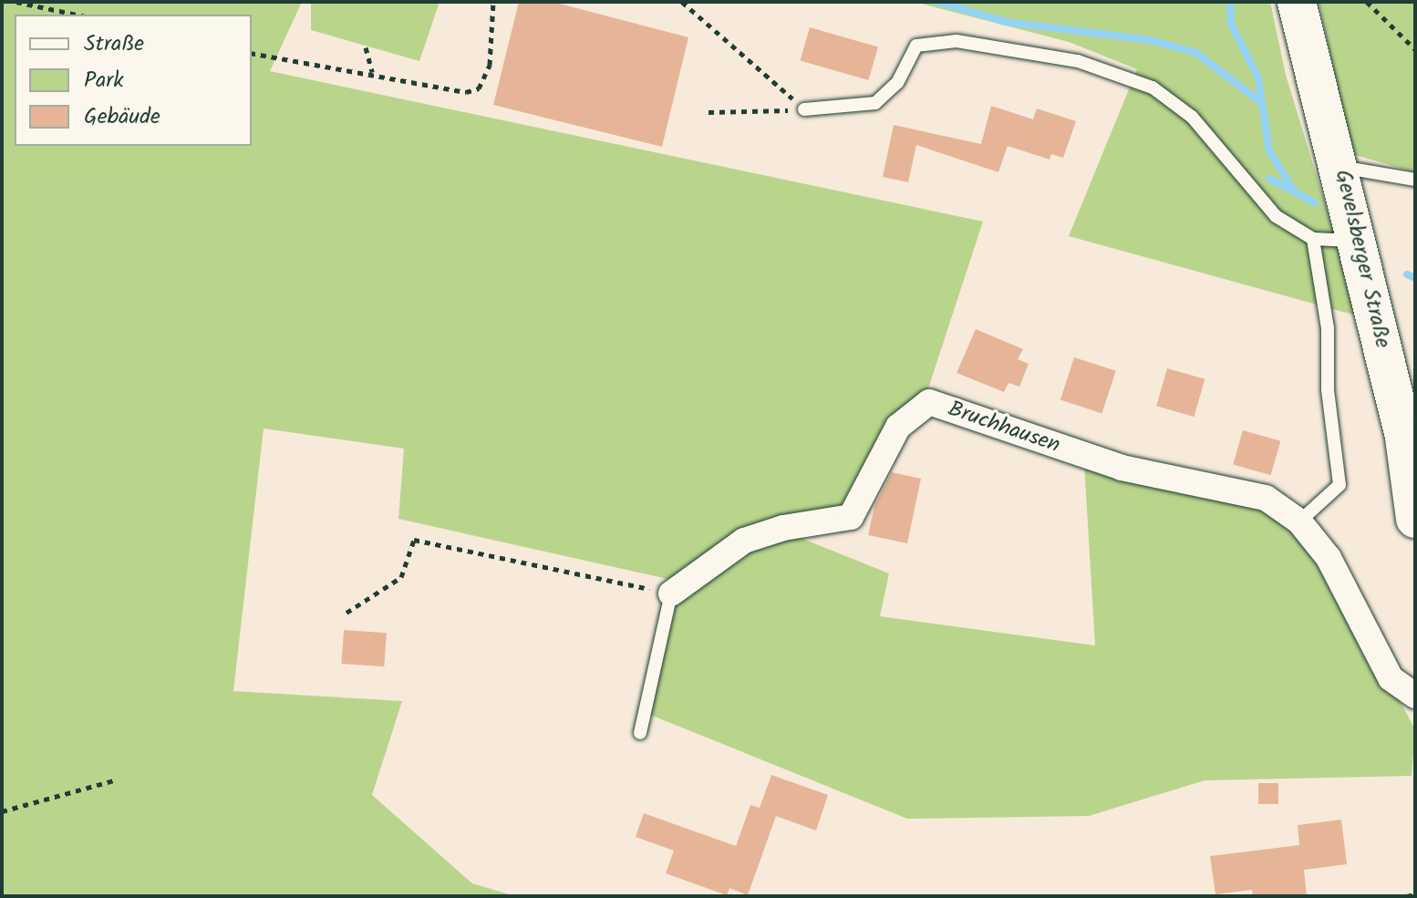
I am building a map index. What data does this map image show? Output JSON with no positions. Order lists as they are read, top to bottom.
{
  "streets": {
    "main road": ["Gevelsberger Straße"],
    "street": ["Bruchhausen"]
  },
  "legend": ["Straße", "Park", "Gebäude"]
}
